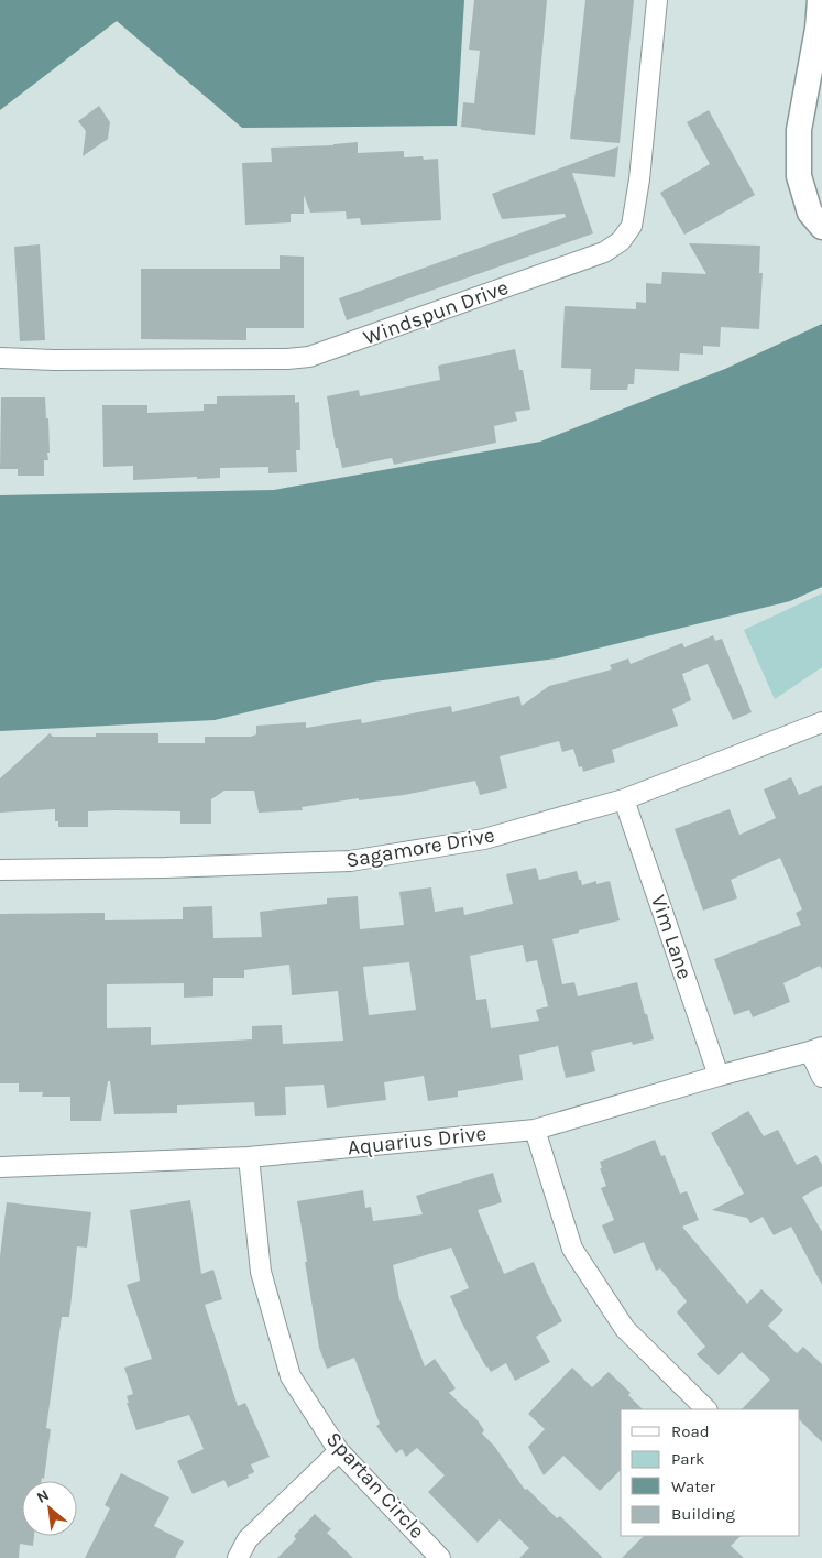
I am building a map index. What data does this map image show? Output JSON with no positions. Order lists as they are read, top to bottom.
{
  "streets": {
    "street": [
      "Windspun Drive",
      "Sagamore Drive",
      "Vim Lane",
      "Aquarius Drive",
      "Spartan Circle"
    ]
  },
  "crossings": [
    ["Sagamore Drive", "Vim Lane"],
    ["Vim Lane", "Aquarius Drive"],
    ["Aquarius Drive", "Spartan Circle"]
  ],
  "legend": [
    "Road",
    "Park",
    "Water",
    "Building"
  ],
  "north": "top left"
}
